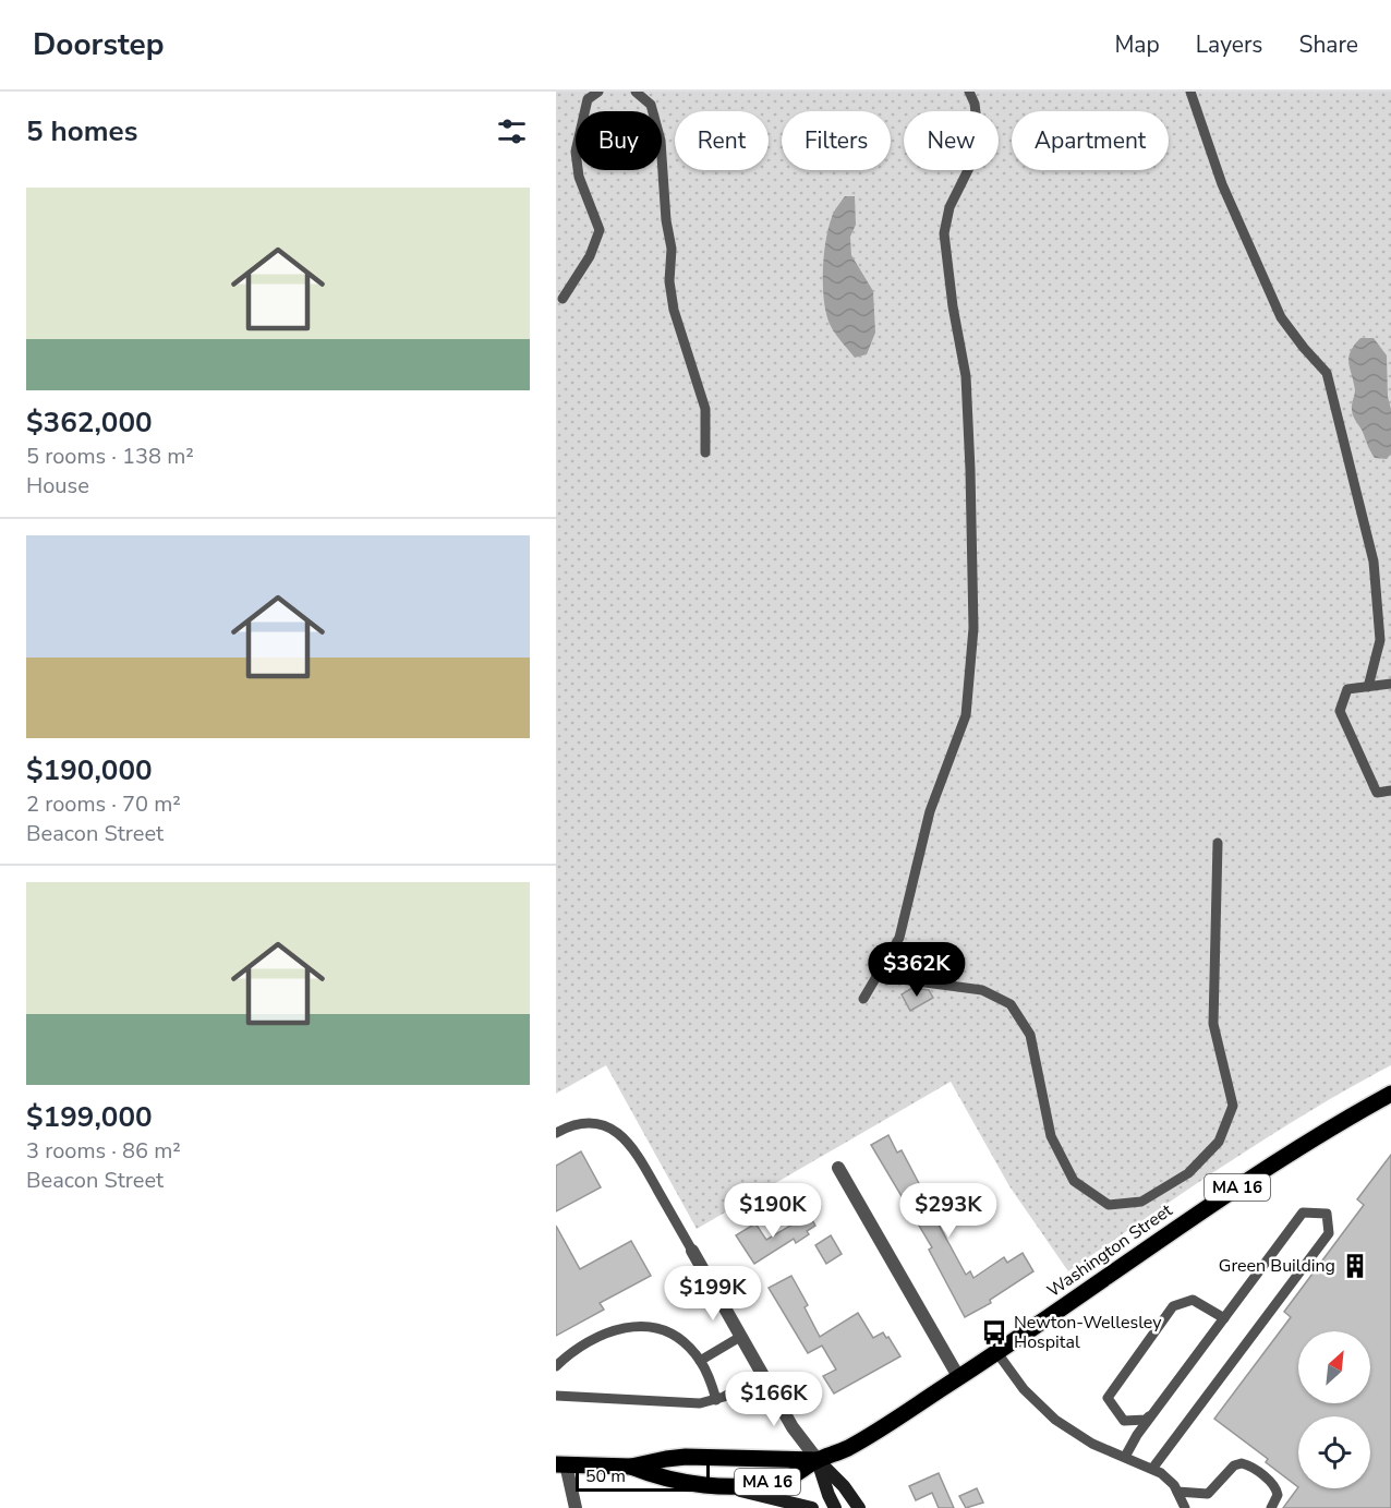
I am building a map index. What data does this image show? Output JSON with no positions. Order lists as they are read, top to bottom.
{
  "streets": {
    "main road": ["MA 16", "Washington Street"]
  },
  "places": {
    "building": ["Green Building"],
    "bus stop": ["Newton-Wellesley Hospital"]
  },
  "scale_bar": "50 m",
  "north": "top right",
  "page": {
    "header": "Doorstep",
    "nav": ["Map", "Layers", "Share"],
    "heading": "5 homes",
    "chip": [
      "Buy",
      "Rent",
      "Filters",
      "New",
      "Apartment"
    ],
    "list": [
      {
        "name": "$362,000",
        "note": "5 rooms · 138 m² · House"
      },
      {
        "name": "$190,000",
        "note": "2 rooms · 70 m² · Beacon Street"
      },
      {
        "name": "$199,000",
        "note": "3 rooms · 86 m² · Beacon Street"
      }
    ],
    "price": [
      "$362K",
      "$190K",
      "$293K",
      "$199K",
      "$166K"
    ],
    "scale": "50 m"
  }
}
